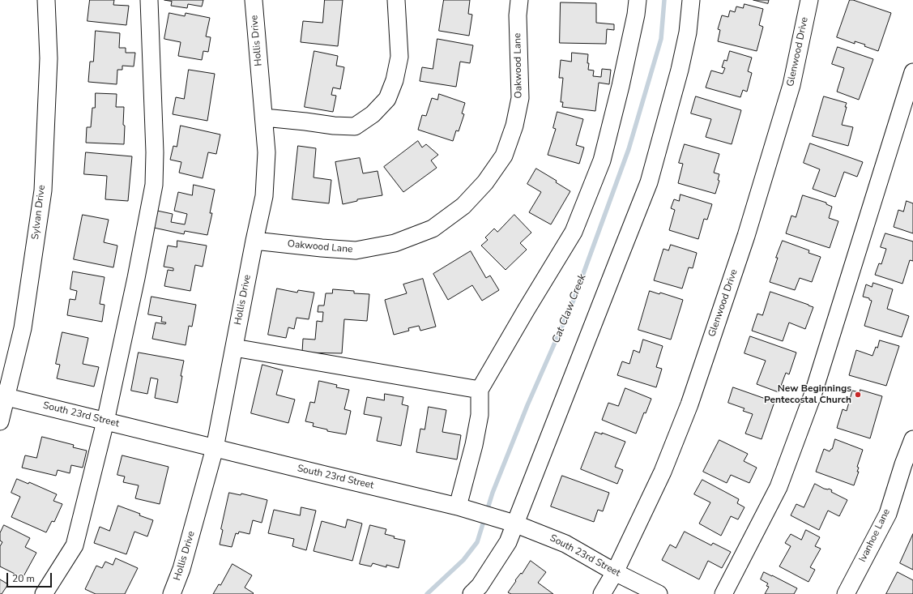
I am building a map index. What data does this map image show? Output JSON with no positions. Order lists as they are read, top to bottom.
{
  "streets": {
    "street": [
      "Hollis Drive",
      "Glenwood Drive",
      "Oakwood Lane",
      "Sylvan Drive",
      "South 23rd Street",
      "Ivanhoe Lane"
    ]
  },
  "crossings": [
    ["Hollis Drive", "Oakwood Lane"],
    ["Hollis Drive", "South 23rd Street"],
    ["Glenwood Drive", "South 23rd Street"],
    ["Sylvan Drive", "South 23rd Street"]
  ],
  "water": ["Cat Claw Creek"],
  "places": ["New Beginnings Pentecostal Church"],
  "scale_bar": "20 m"
}
